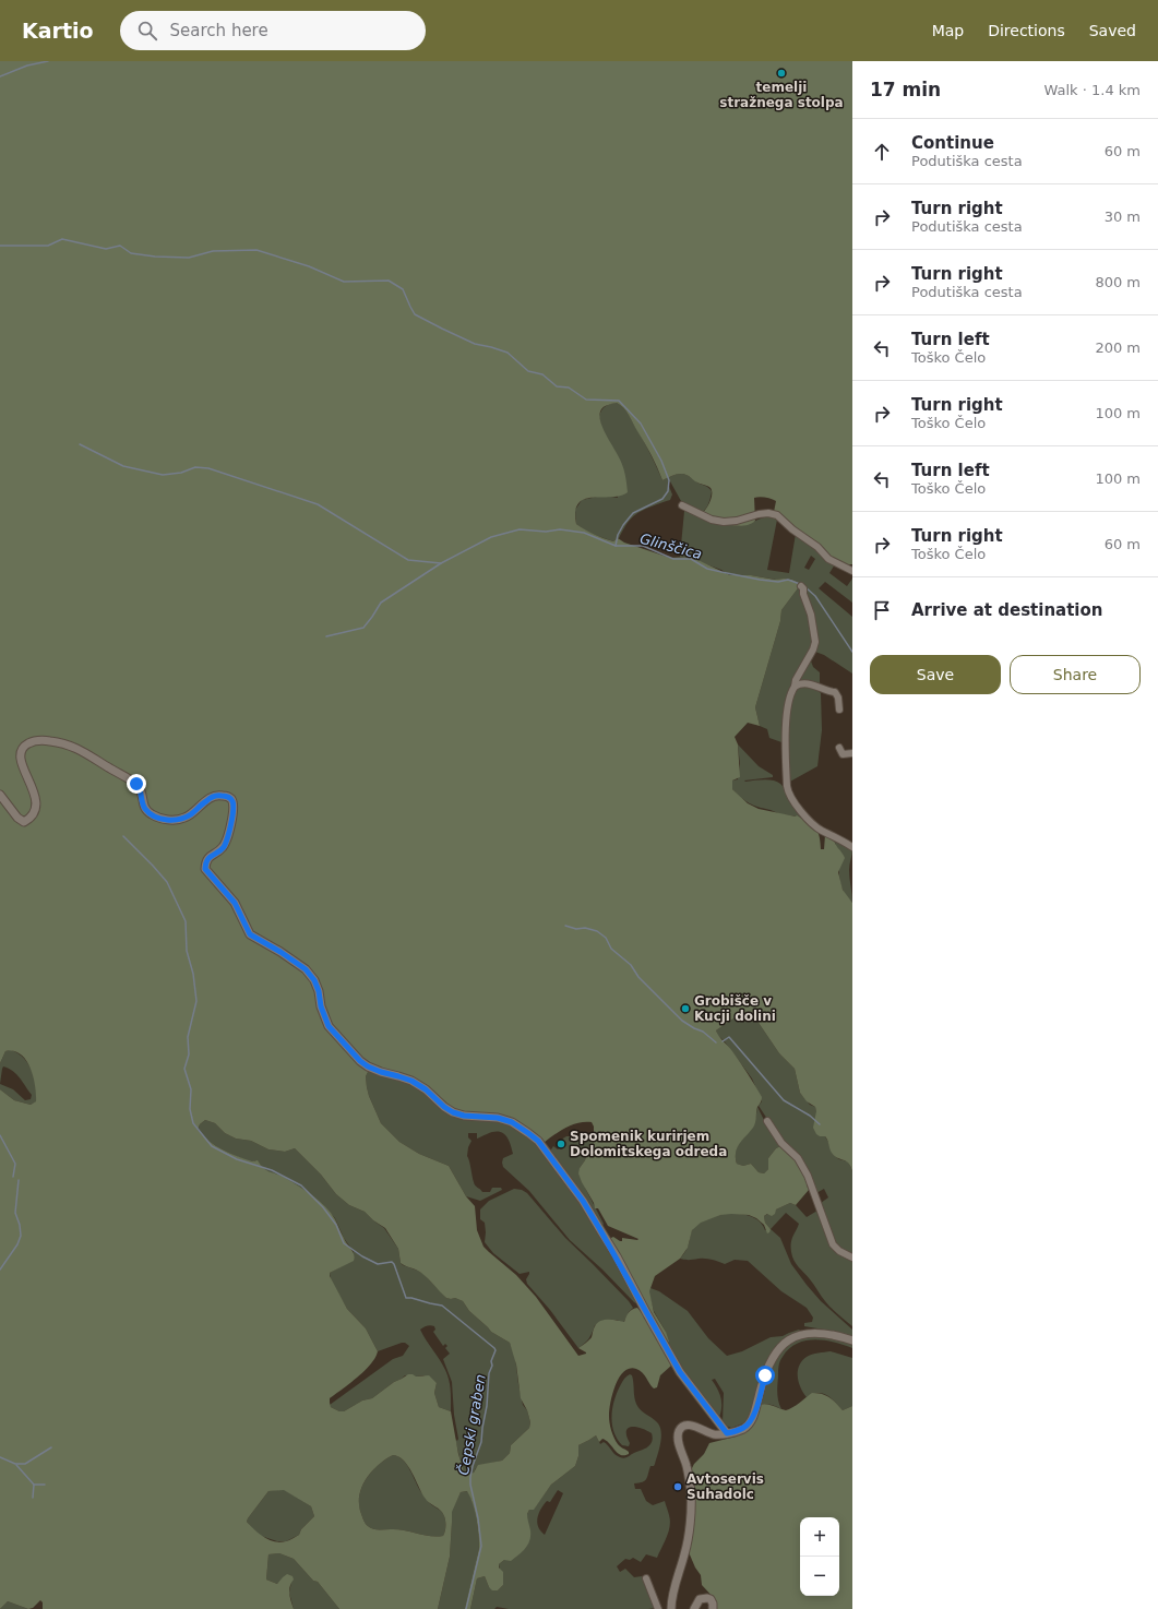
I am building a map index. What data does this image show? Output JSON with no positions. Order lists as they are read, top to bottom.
{
  "water": ["Glinščica", "Čepski graben"],
  "places": [
    "temelji stražnega stolpa",
    "Grobišče v Kucji dolini",
    "Spomenik kurirjem Dolomitskega odreda",
    "Avtoservis Suhadolc"
  ],
  "page": {
    "header": "Kartio",
    "search": "Search here",
    "nav": ["Map", "Directions", "Saved"],
    "heading": ["17 min", "Walk · 1.4 km"],
    "list": [
      ["Continue", "Podutiška cesta", "60 m"],
      ["Turn right", "Podutiška cesta", "30 m"],
      ["Turn right", "Podutiška cesta", "800 m"],
      ["Turn left", "Toško Čelo", "200 m"],
      ["Turn right", "Toško Čelo", "100 m"],
      ["Turn left", "Toško Čelo", "100 m"],
      ["Turn right", "Toško Čelo", "60 m"],
      "Arrive at destination"
    ],
    "buttons": ["Save", "Share"],
    "map_buttons": ["+", "−"]
  }
}
